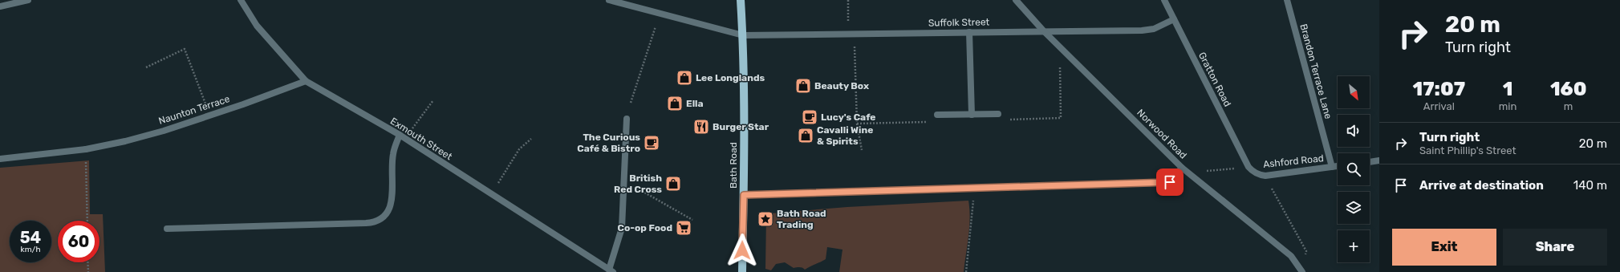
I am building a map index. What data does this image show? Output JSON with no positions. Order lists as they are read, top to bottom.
{
  "streets": {
    "main road": ["Bath Road"],
    "street": [
      "Suffolk Street",
      "Brandon Terrace Lane",
      "Gratton Road",
      "Naunton Terrace",
      "Norwood Road",
      "Exmouth Street",
      "Ashford Road"
    ]
  },
  "crossings": [
    ["Suffolk Street", "Gratton Road"],
    ["Suffolk Street", "Norwood Road"],
    ["Suffolk Street", "Bath Road"],
    ["Brandon Terrace Lane", "Ashford Road"],
    ["Gratton Road", "Ashford Road"],
    ["Naunton Terrace", "Exmouth Street"]
  ],
  "places": {
    "shop": [
      "Lee Longlands",
      "Beauty Box",
      "Ella",
      "Cavalli Wine & Spirits",
      "British Red Cross"
    ],
    "cafe": ["Lucy's Cafe", "The Curious Café & Bistro"],
    "restaurant": ["Burger Star"],
    "place": ["Bath Road Trading"],
    "supermarket": ["Co-op Food"]
  },
  "north": "bottom right",
  "page": {
    "turn": ["20 m", "Turn right"],
    "eta": [
      "17:07",
      "Arrival",
      "1",
      "min",
      "160",
      "m"
    ],
    "map_buttons": "+",
    "list": [
      {
        "name": "Turn right",
        "note": "Saint Phillip's Street",
        "value": "20 m"
      },
      {
        "name": "Arrive at destination",
        "value": "140 m"
      }
    ],
    "speed": "54 km/h",
    "limit": "60",
    "buttons": ["Exit", "Share"]
  }
}
